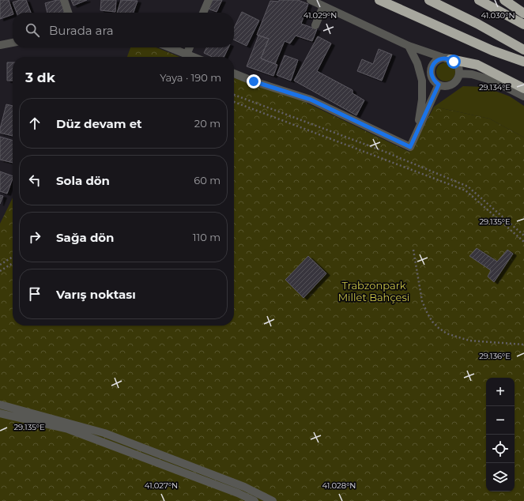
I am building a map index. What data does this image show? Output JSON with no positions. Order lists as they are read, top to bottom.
{
  "parks": ["Trabzonpark Millet Bahçesi"],
  "page": {
    "search": "Burada ara",
    "heading": ["3 dk", "Yaya · 190 m"],
    "list": [
      ["Düz devam et", "20 m"],
      ["Sola dön", "60 m"],
      ["Sağa dön", "110 m"],
      "Varış noktası"
    ],
    "map_buttons": ["+", "−"]
  },
  "coordinates": [
    "41.030°N",
    "41.029°N",
    "29.134°E",
    "29.135°E",
    "29.136°E",
    "41.027°N",
    "41.028°N"
  ]
}
